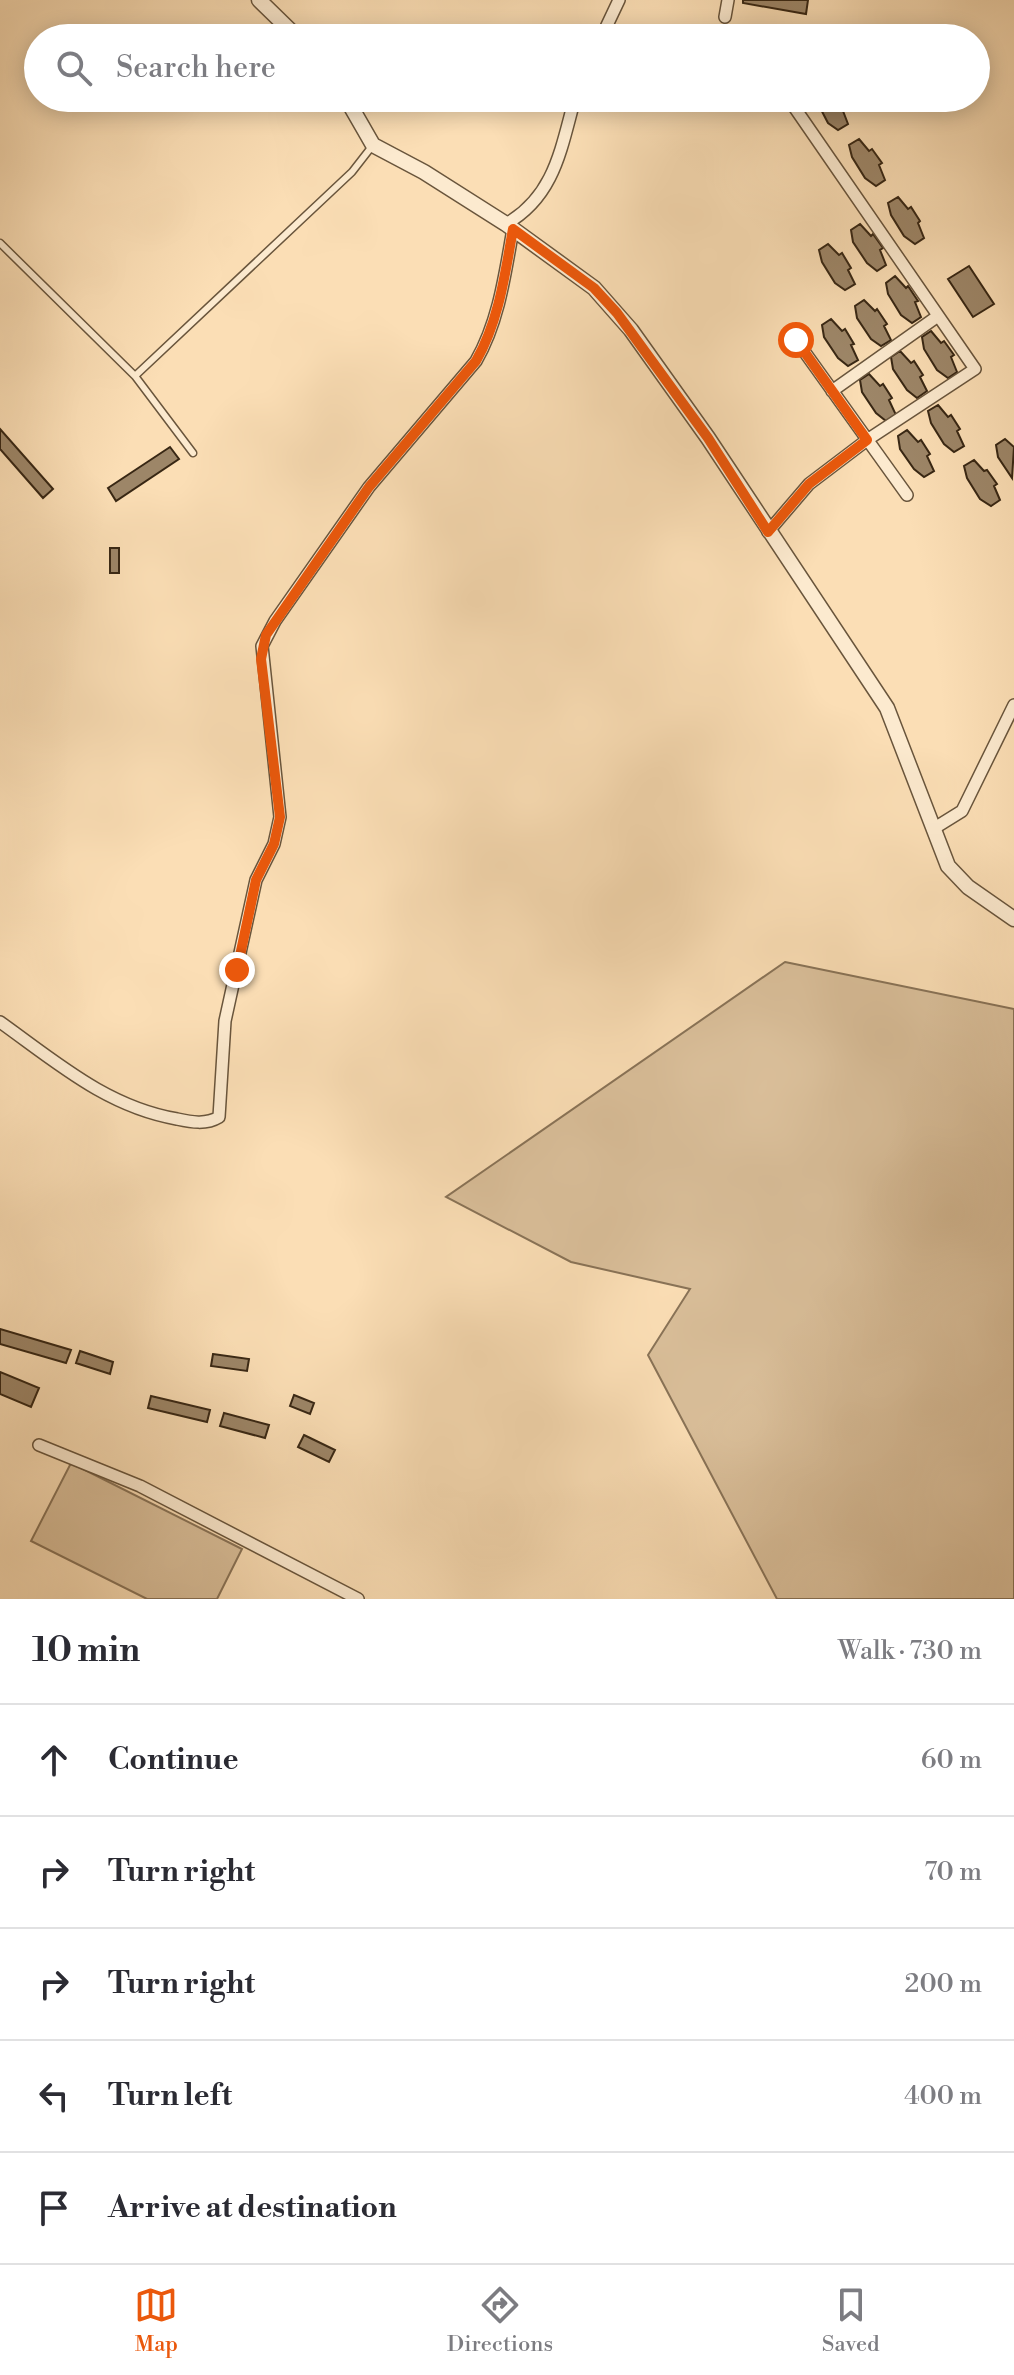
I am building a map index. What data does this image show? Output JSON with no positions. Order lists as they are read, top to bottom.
{
  "page": {
    "search": "Search here",
    "heading": ["10 min", "Walk · 730 m"],
    "list": [
      ["Continue", "60 m"],
      ["Turn right", "70 m"],
      ["Turn right", "200 m"],
      ["Turn left", "400 m"],
      "Arrive at destination"
    ],
    "nav": ["Map", "Directions", "Saved"]
  }
}
